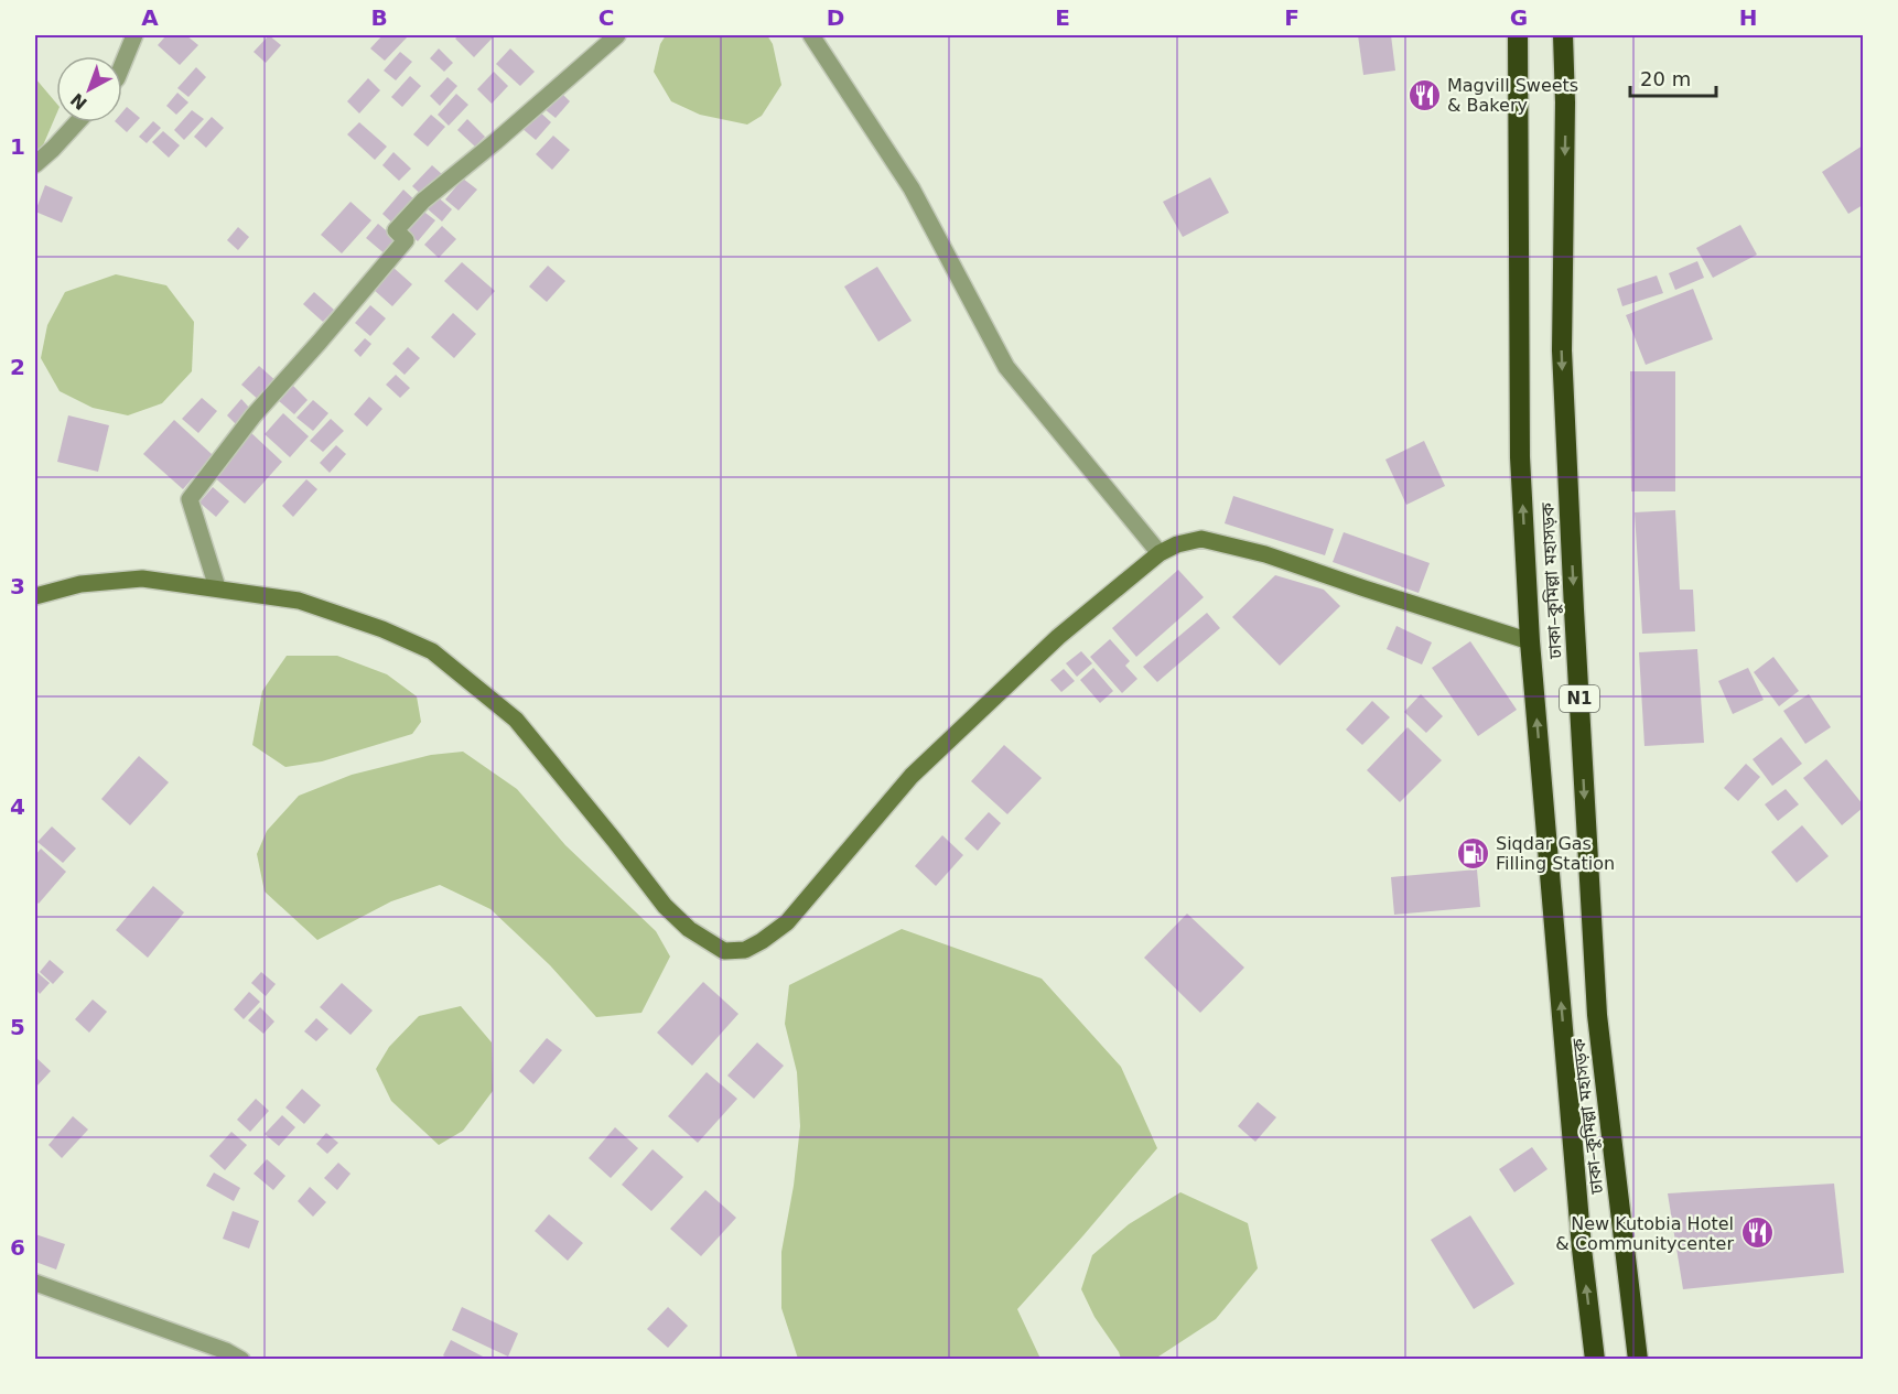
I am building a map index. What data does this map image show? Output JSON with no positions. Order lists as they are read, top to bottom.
{
  "streets": {
    "highway": ["ঢাকা–কুমিল্লা মহাসড়ক", "N1"]
  },
  "places": {
    "restaurant": ["Magvill Sweets & Bakery", "New Kutobia Hotel & Communitycenter"],
    "fuel station": ["Siqdar Gas Filling Station"]
  },
  "scale_bar": "20 m",
  "north": "bottom left",
  "grid": {
    "columns": [
      "A",
      "B",
      "C",
      "D",
      "E",
      "F",
      "G",
      "H"
    ],
    "rows": [
      "1",
      "2",
      "3",
      "4",
      "5",
      "6"
    ]
  }
}
